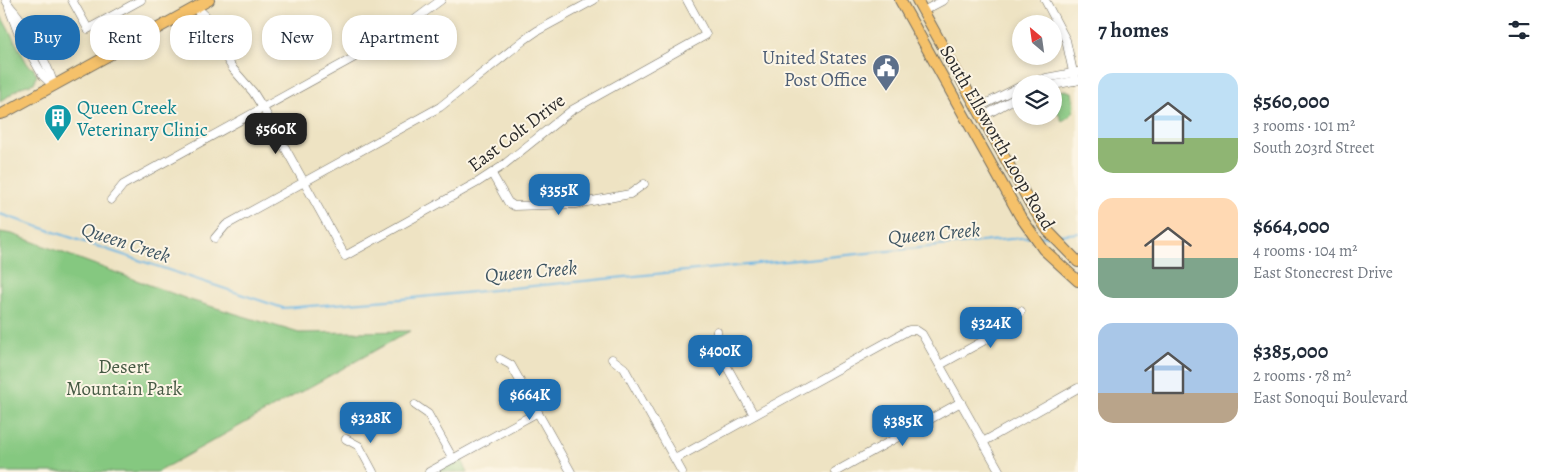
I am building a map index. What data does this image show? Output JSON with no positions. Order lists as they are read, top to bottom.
{
  "streets": {
    "main road": ["South Ellsworth Loop Road"],
    "street": ["East Colt Drive"]
  },
  "water": ["Queen Creek"],
  "parks": ["Desert Mountain Park"],
  "places": {
    "public building": ["United States Post Office"],
    "building": ["Queen Creek Veterinary Clinic"]
  },
  "north": "top left",
  "page": {
    "heading": "7 homes",
    "chip": [
      "Buy",
      "Rent",
      "Filters",
      "New",
      "Apartment"
    ],
    "list": [
      {
        "name": "$560,000",
        "note": "3 rooms · 101 m² · South 203rd Street"
      },
      {
        "name": "$664,000",
        "note": "4 rooms · 104 m² · East Stonecrest Drive"
      },
      {
        "name": "$385,000",
        "note": "2 rooms · 78 m² · East Sonoqui Boulevard"
      }
    ],
    "price": [
      "$560K",
      "$355K",
      "$324K",
      "$400K",
      "$664K",
      "$328K",
      "$385K"
    ]
  }
}
